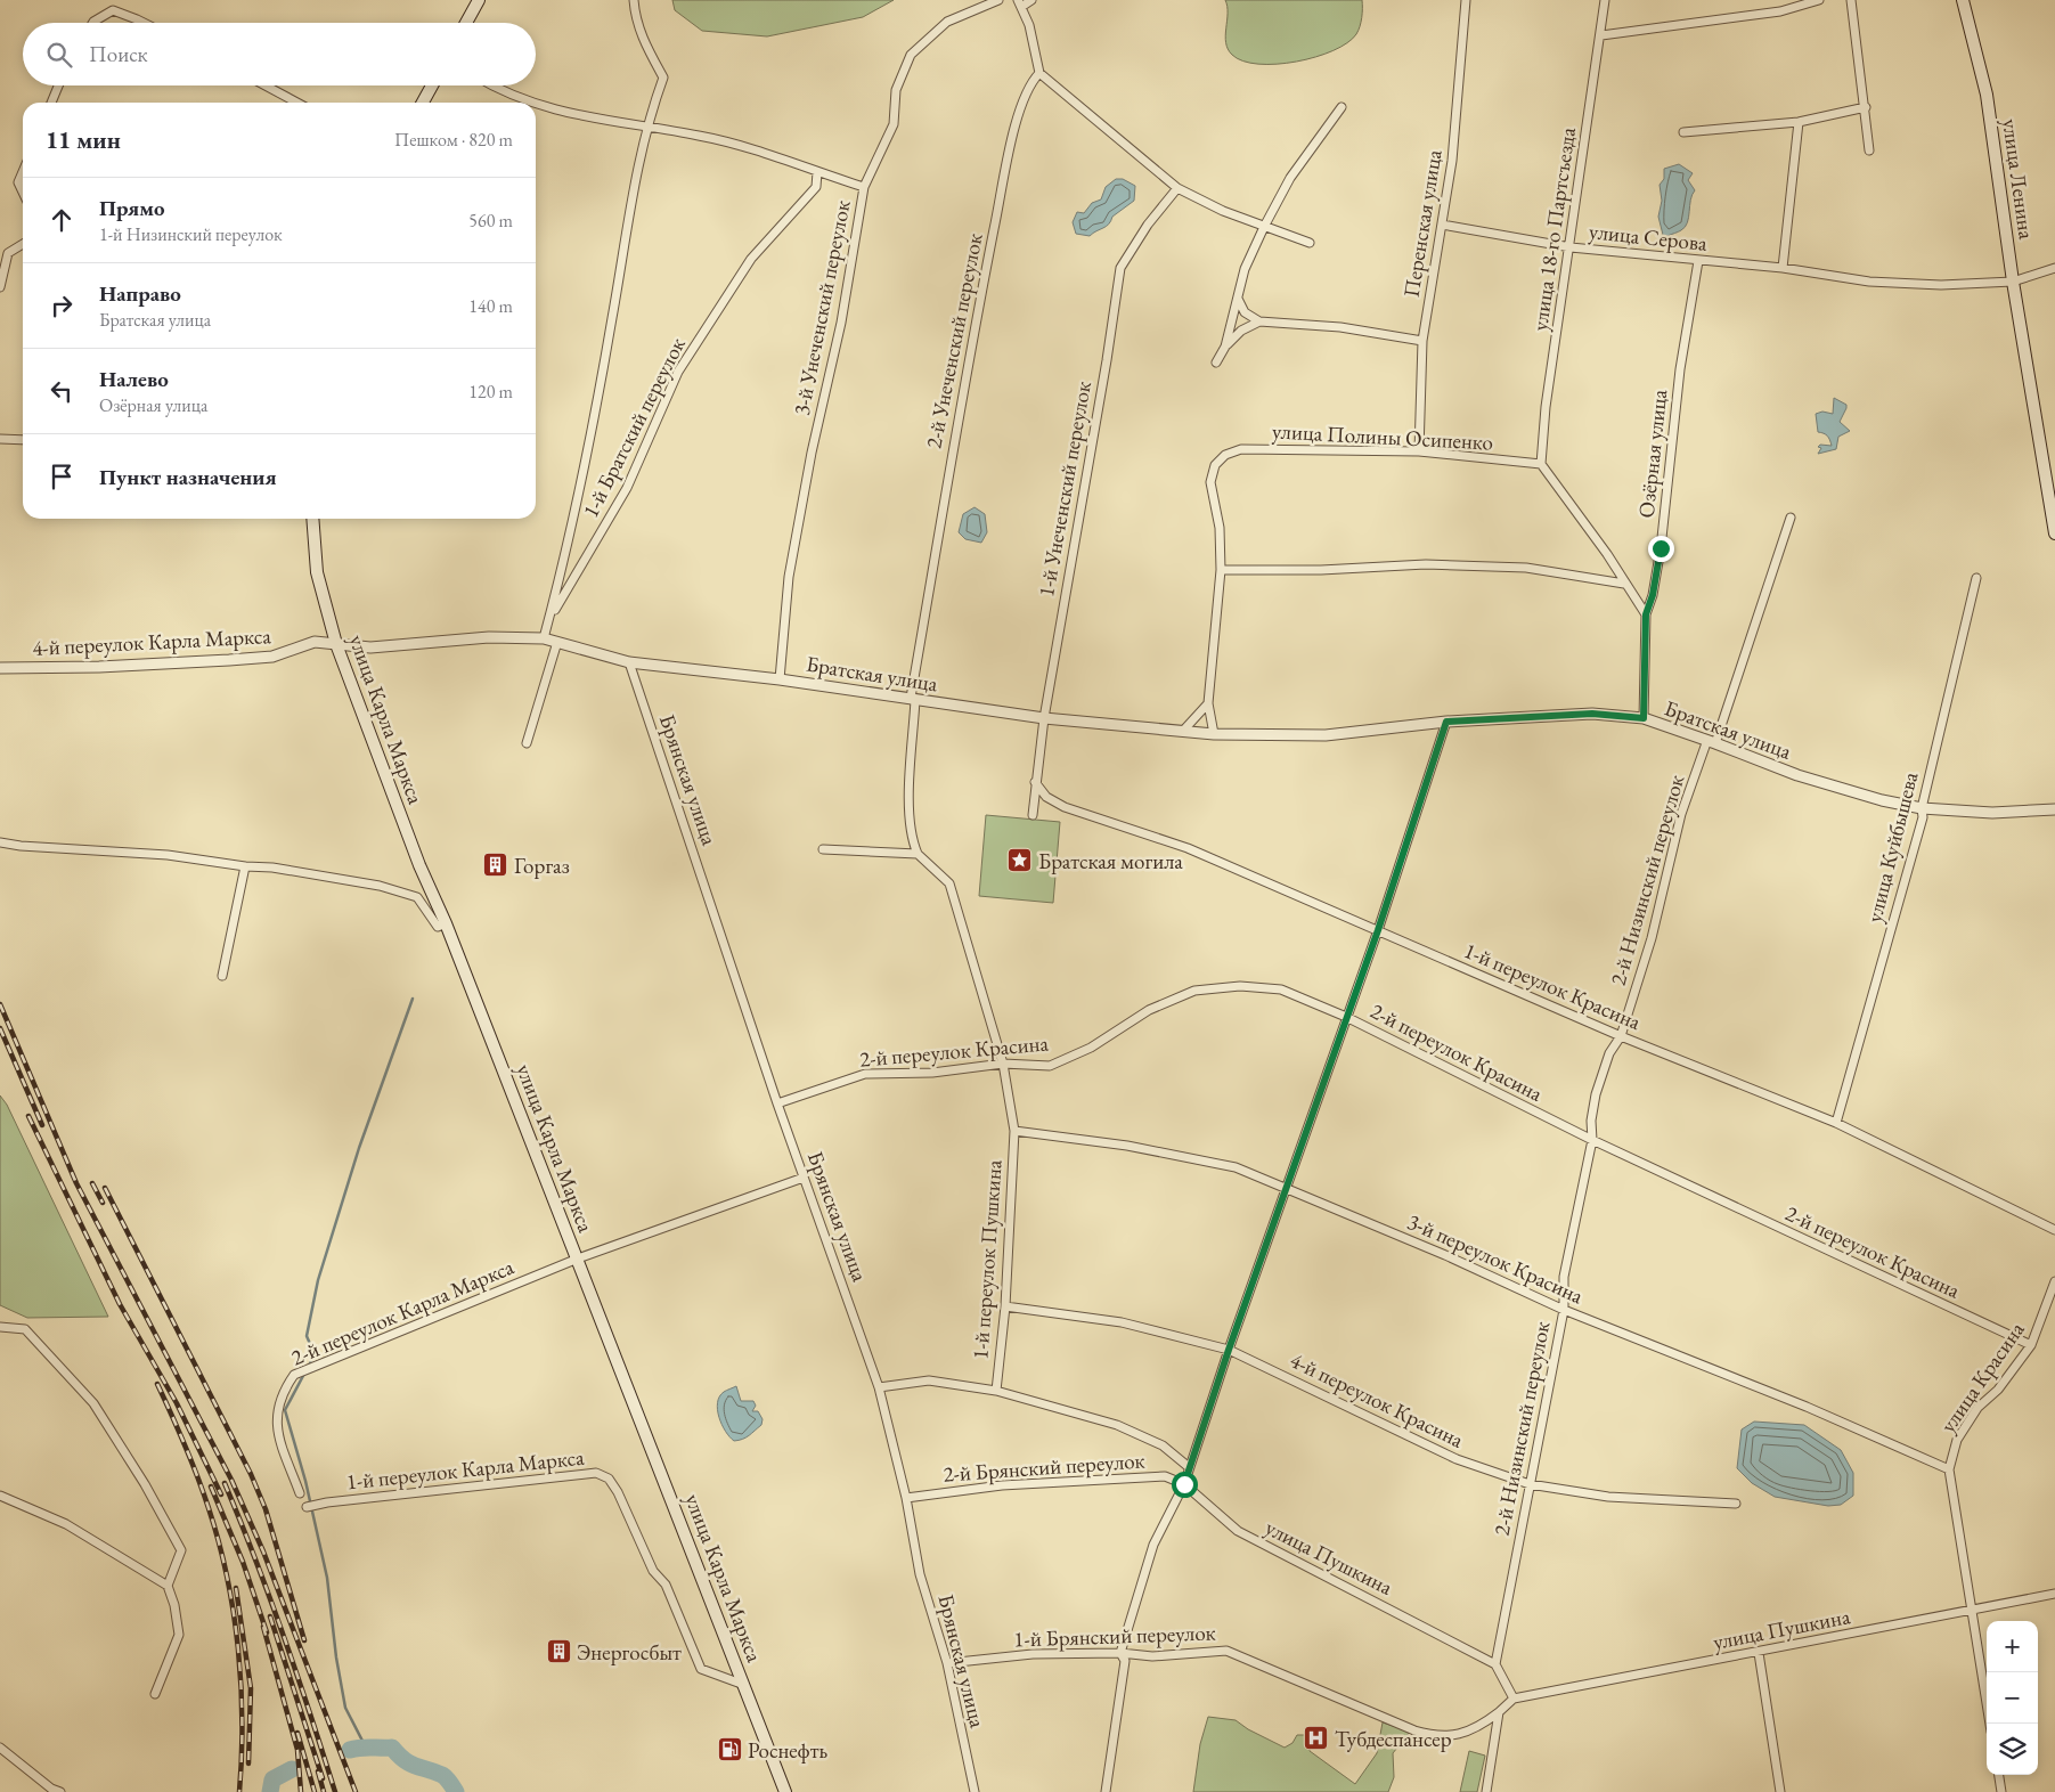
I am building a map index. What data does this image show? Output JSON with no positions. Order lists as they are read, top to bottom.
{
  "streets": {
    "main road": ["улица Ленина", "улица Карла Маркса"],
    "street": [
      "Перенская улица",
      "улица 18-го Партсъезда",
      "улица Серова",
      "3-й Унеченский переулок",
      "2-й Унеченский переулок",
      "1-й Братский переулок",
      "улица Полины Осипенко",
      "Озёрная улица",
      "1-й Унеченский переулок",
      "4-й переулок Карла Маркса",
      "Братская улица",
      "Брянская улица",
      "улица Куйбышева",
      "2-й Низинский переулок",
      "1-й переулок Красина",
      "2-й переулок Красина",
      "3-й переулок Красина",
      "1-й переулок Пушкина",
      "2-й переулок Карла Маркса",
      "улица Красина",
      "4-й переулок Красина",
      "2-й Брянский переулок",
      "1-й переулок Карла Маркса",
      "улица Пушкина",
      "1-й Брянский переулок"
    ]
  },
  "crossings": [
    ["улица Ленина", "улица Серова"],
    ["Перенская улица", "улица Серова"],
    ["Перенская улица", "улица Полины Осипенко"],
    ["улица 18-го Партсъезда", "улица Серова"],
    ["улица 18-го Партсъезда", "улица Полины Осипенко"],
    ["улица Серова", "Озёрная улица"],
    ["3-й Унеченский переулок", "Братская улица"],
    ["2-й Унеченский переулок", "Братская улица"],
    ["2-й Унеченский переулок", "1-й переулок Пушкина"],
    ["1-й Братский переулок", "Братская улица"],
    ["Озёрная улица", "Братская улица"],
    ["1-й Унеченский переулок", "Братская улица"],
    ["1-й Унеченский переулок", "1-й переулок Красина"],
    ["4-й переулок Карла Маркса", "Братская улица"],
    ["4-й переулок Карла Маркса", "улица Карла Маркса"],
    ["Братская улица", "улица Карла Маркса"],
    ["Братская улица", "Брянская улица"],
    ["Братская улица", "улица Куйбышева"],
    ["Братская улица", "2-й Низинский переулок"],
    ["улица Карла Маркса", "2-й переулок Карла Маркса"],
    ["улица Карла Маркса", "1-й переулок Карла Маркса"],
    ["Брянская улица", "2-й переулок Красина"],
    ["Брянская улица", "2-й переулок Карла Маркса"],
    ["Брянская улица", "2-й Брянский переулок"],
    ["Брянская улица", "1-й Брянский переулок"],
    ["улица Куйбышева", "1-й переулок Красина"],
    ["2-й Низинский переулок", "1-й переулок Красина"],
    ["2-й Низинский переулок", "2-й переулок Красина"],
    ["2-й Низинский переулок", "3-й переулок Красина"],
    ["2-й Низинский переулок", "4-й переулок Красина"],
    ["2-й Низинский переулок", "улица Пушкина"],
    ["2-й переулок Красина", "1-й переулок Пушкина"],
    ["2-й переулок Красина", "улица Красина"],
    ["3-й переулок Красина", "1-й переулок Пушкина"],
    ["3-й переулок Красина", "улица Красина"],
    ["1-й переулок Пушкина", "4-й переулок Красина"],
    ["улица Красина", "улица Пушкина"],
    ["2-й Брянский переулок", "улица Пушкина"],
    ["улица Пушкина", "1-й Брянский переулок"]
  ],
  "places": {
    "place": ["Братская могила"],
    "building": ["Горгаз", "Энергосбыт"],
    "hospital": ["Тубдеспансер"],
    "fuel station": ["Роснефть"]
  },
  "page": {
    "search": "Поиск",
    "heading": ["11 мин", "Пешком · 820 m"],
    "list": [
      ["Прямо", "1-й Низинский переулок", "560 m"],
      ["Направо", "Братская улица", "140 m"],
      ["Налево", "Озёрная улица", "120 m"],
      "Пункт назначения"
    ],
    "map_buttons": ["+", "−"]
  }
}
